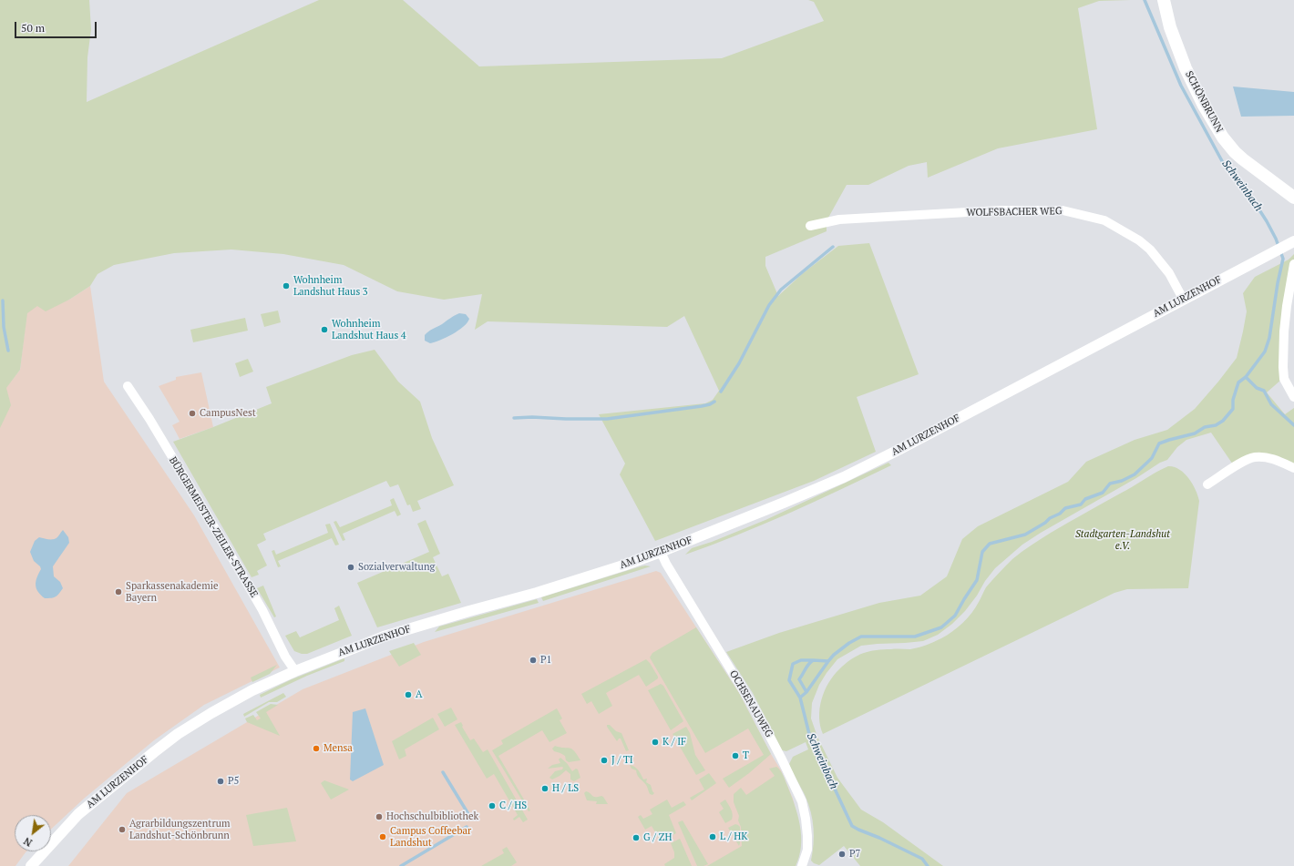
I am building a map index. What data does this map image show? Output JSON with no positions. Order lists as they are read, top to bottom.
{
  "streets": {
    "main road": ["SCHÖNBRUNN"],
    "street": [
      "WOLFSBACHER WEG",
      "AM LURZENHOF",
      "BÜRGERMEISTER-ZEILER-STRASSE",
      "OCHSENAUWEG"
    ]
  },
  "crossings": [
    ["WOLFSBACHER WEG", "AM LURZENHOF"],
    ["AM LURZENHOF", "BÜRGERMEISTER-ZEILER-STRASSE"],
    ["AM LURZENHOF", "OCHSENAUWEG"]
  ],
  "water": ["Schweinbach"],
  "parks": ["Stadtgarten-Landshut e.V."],
  "places": [
    "Wohnheim Landshut Haus 3",
    "Wohnheim Landshut Haus 4",
    "CampusNest",
    "Sozialverwaltung",
    "Sparkassenakademie Bayern",
    "P1",
    "A",
    "K / IF",
    "Mensa",
    "T",
    "J / TI",
    "P5",
    "H / LS",
    "C / HS",
    "Hochschulbibliothek",
    "Agrarbildungszentrum Landshut-Schönbrunn",
    "Campus Coffeebar Landshut",
    "L / HK",
    "G / ZH",
    "P7"
  ],
  "scale_bar": "50 m",
  "north": "bottom left"
}
